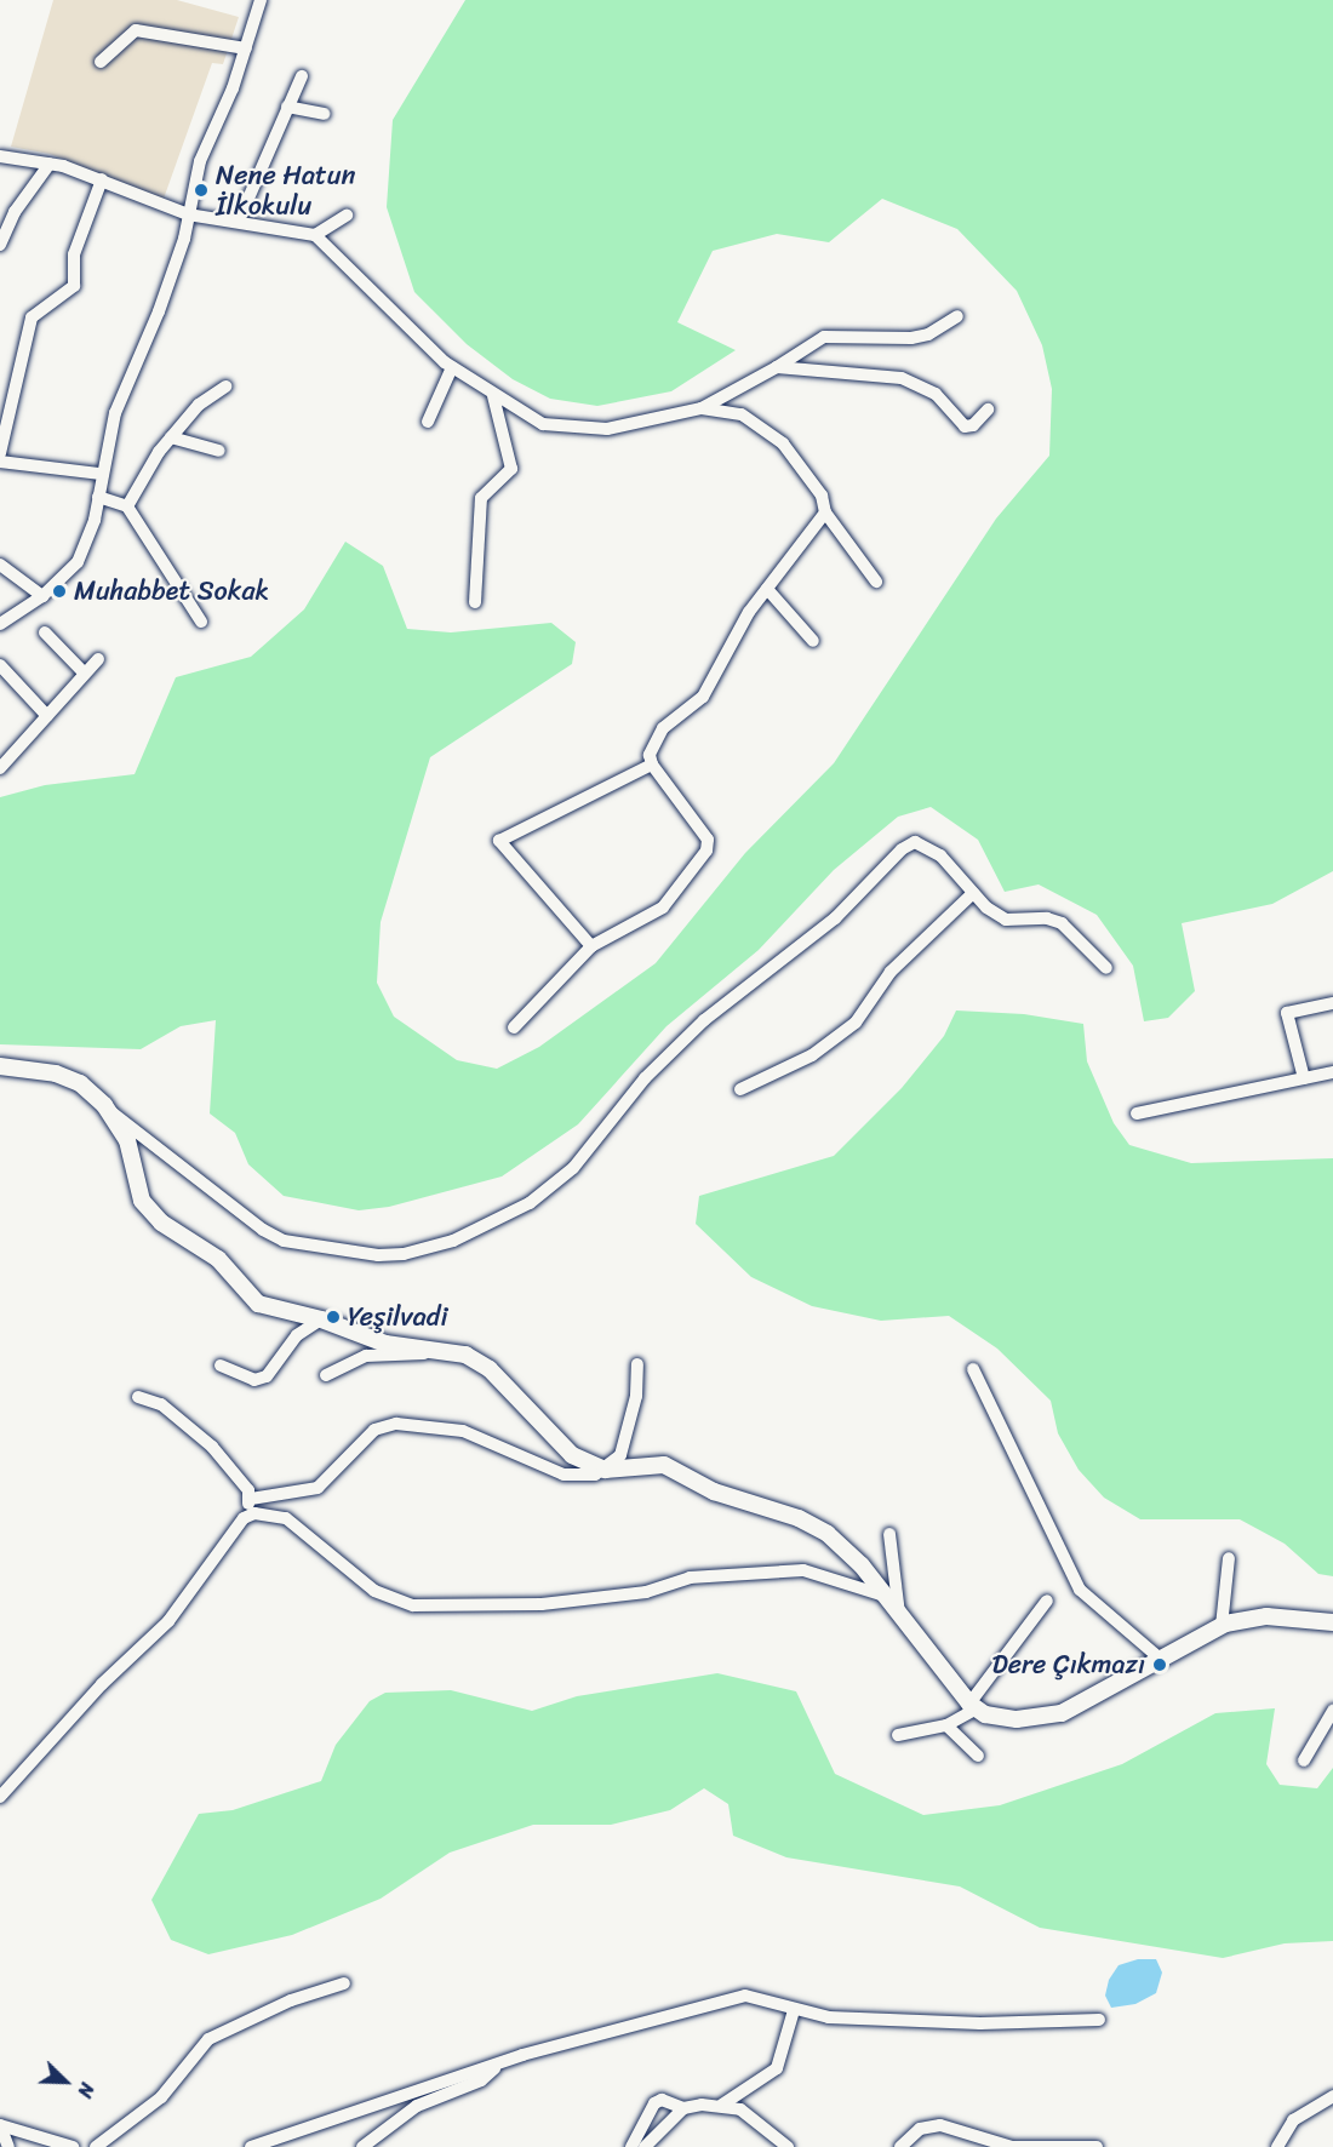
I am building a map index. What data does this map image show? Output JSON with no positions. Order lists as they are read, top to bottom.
{
  "places": [
    "Nene Hatun İlkokulu",
    "Muhabbet Sokak",
    "Yeşilvadi",
    "Dere Çıkmazı"
  ],
  "north": "bottom right"
}
